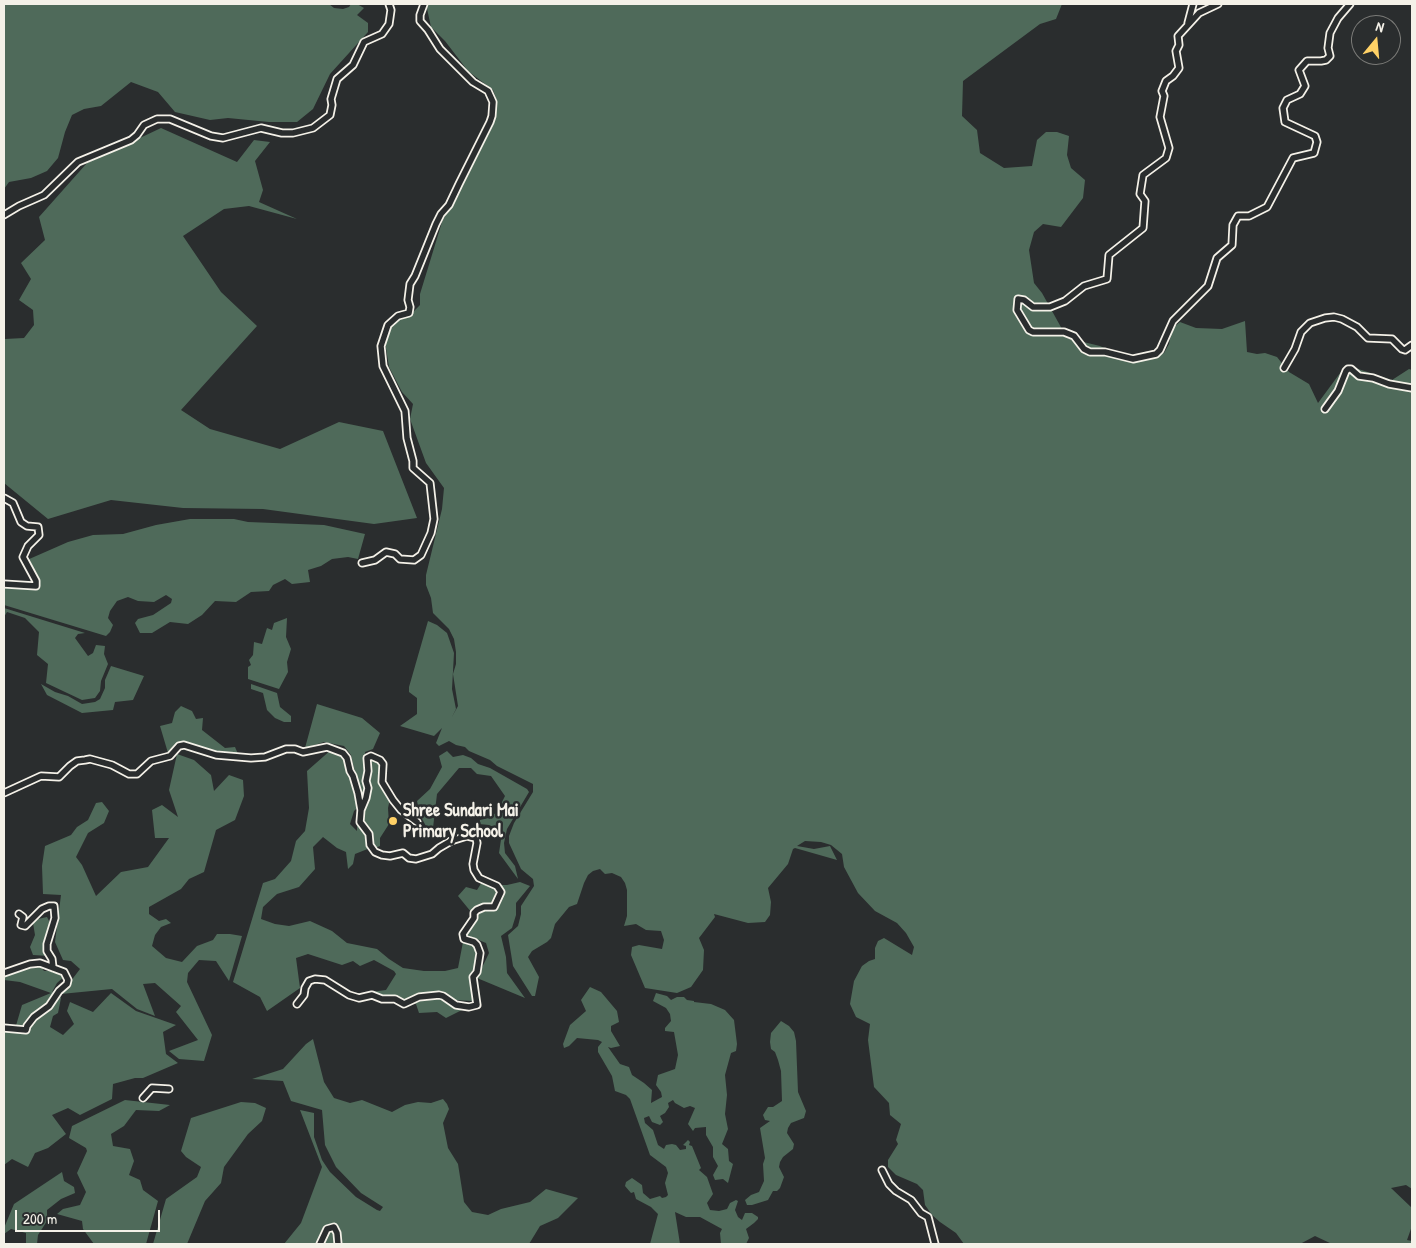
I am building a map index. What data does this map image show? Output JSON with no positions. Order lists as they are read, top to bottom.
{
  "places": ["Shree Sundari Mai Primary School"],
  "scale_bar": "200 m",
  "north": "top"
}
